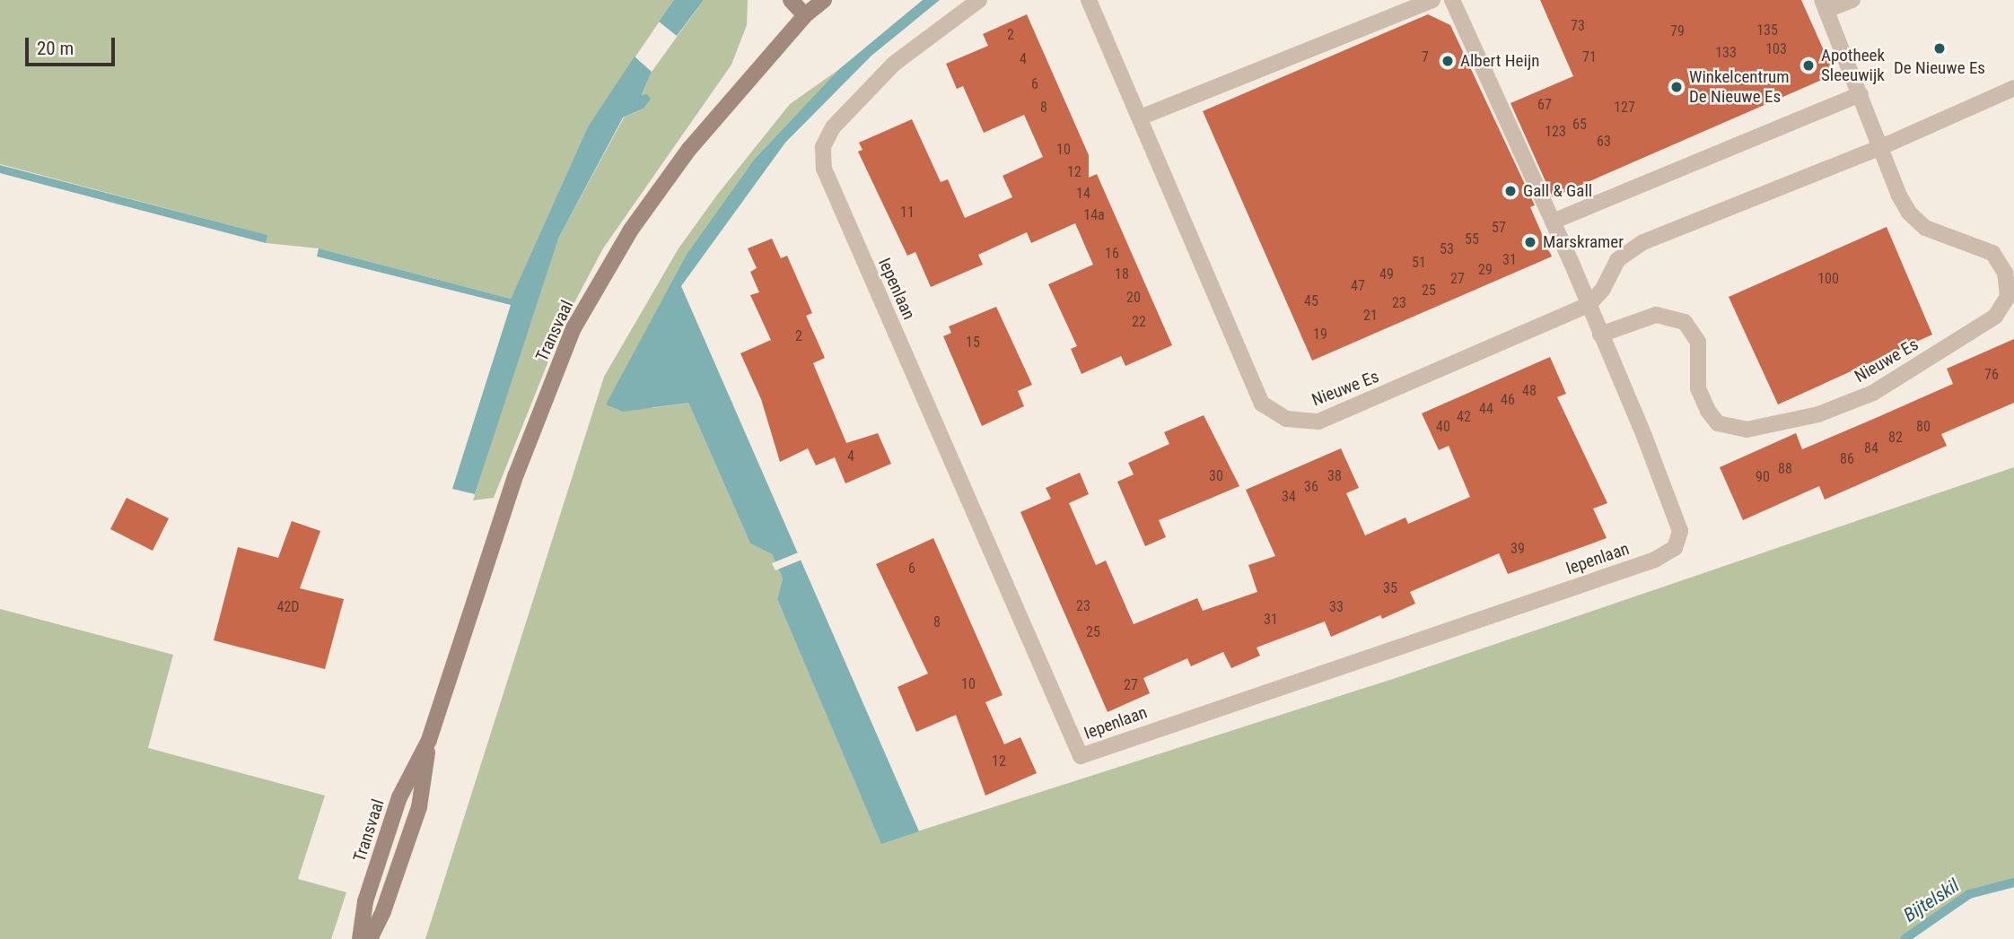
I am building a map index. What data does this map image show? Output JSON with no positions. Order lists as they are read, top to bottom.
{
  "streets": {
    "street": ["Iepenlaan", "Transvaal", "Nieuwe Es"]
  },
  "crossings": [
    ["Iepenlaan", "Nieuwe Es"]
  ],
  "water": ["Bijtelskil"],
  "places": [
    "De Nieuwe Es",
    "Albert Heijn",
    "Apotheek Sleeuwijk",
    "Winkelcentrum De Nieuwe Es",
    "Gall & Gall",
    "Marskramer"
  ],
  "house_numbers": [
    "73",
    "135",
    "79",
    "2",
    "103",
    "133",
    "7",
    "71",
    "4",
    "6",
    "67",
    "8",
    "127",
    "65",
    "123",
    "63",
    "10",
    "12",
    "14",
    "11",
    "14a",
    "57",
    "55",
    "53",
    "16",
    "31",
    "51",
    "29",
    "18",
    "49",
    "27",
    "100",
    "47",
    "25",
    "20",
    "45",
    "23",
    "21",
    "22",
    "19",
    "2",
    "15",
    "76",
    "48",
    "46",
    "44",
    "42",
    "40",
    "80",
    "82",
    "84",
    "4",
    "86",
    "88",
    "30",
    "38",
    "90",
    "36",
    "34",
    "39",
    "6",
    "35",
    "23",
    "42D",
    "33",
    "31",
    "8",
    "25",
    "10",
    "27",
    "12"
  ],
  "scale_bar": "20 m"
}
